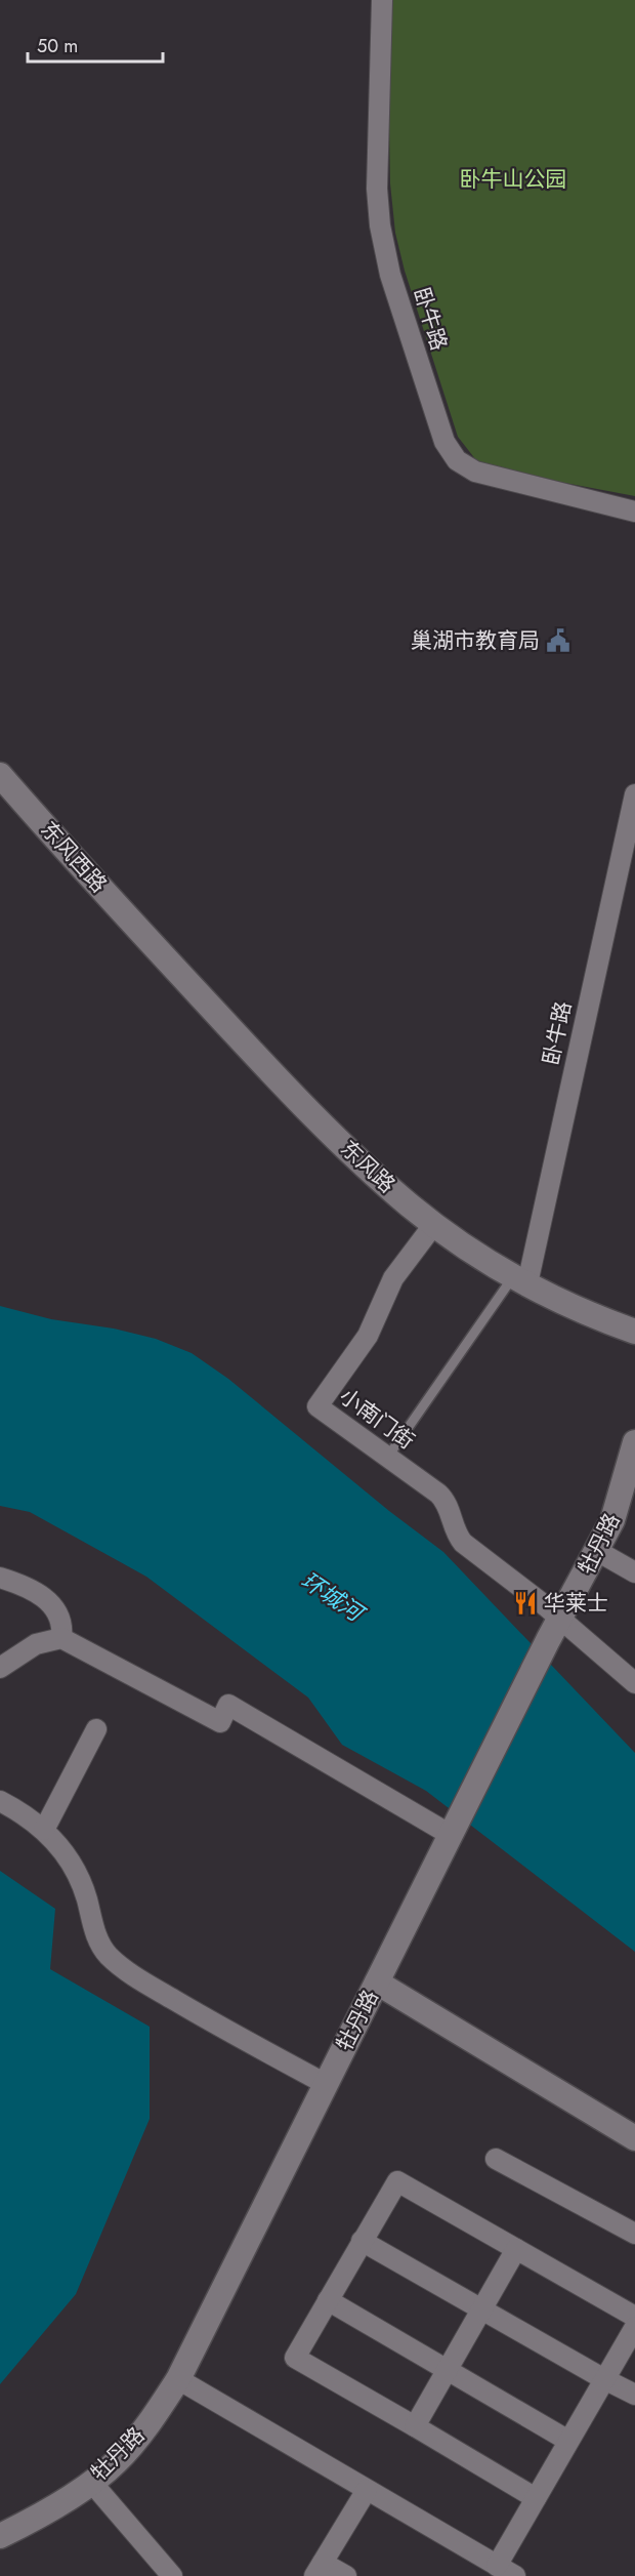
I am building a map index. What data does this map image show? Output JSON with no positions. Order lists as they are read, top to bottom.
{
  "streets": {
    "street": [
      "卧牛路",
      "东风西路",
      "东风路",
      "小南门街",
      "牡丹路"
    ]
  },
  "crossings": [
    ["卧牛路", "东风路"],
    ["东风西路", "东风路"],
    ["东风路", "小南门街"],
    ["小南门街", "牡丹路"]
  ],
  "water": ["环城河"],
  "parks": ["卧牛山公园"],
  "places": {
    "public building": ["巢湖市教育局"],
    "restaurant": ["华莱士"]
  },
  "scale_bar": "50 m"
}
